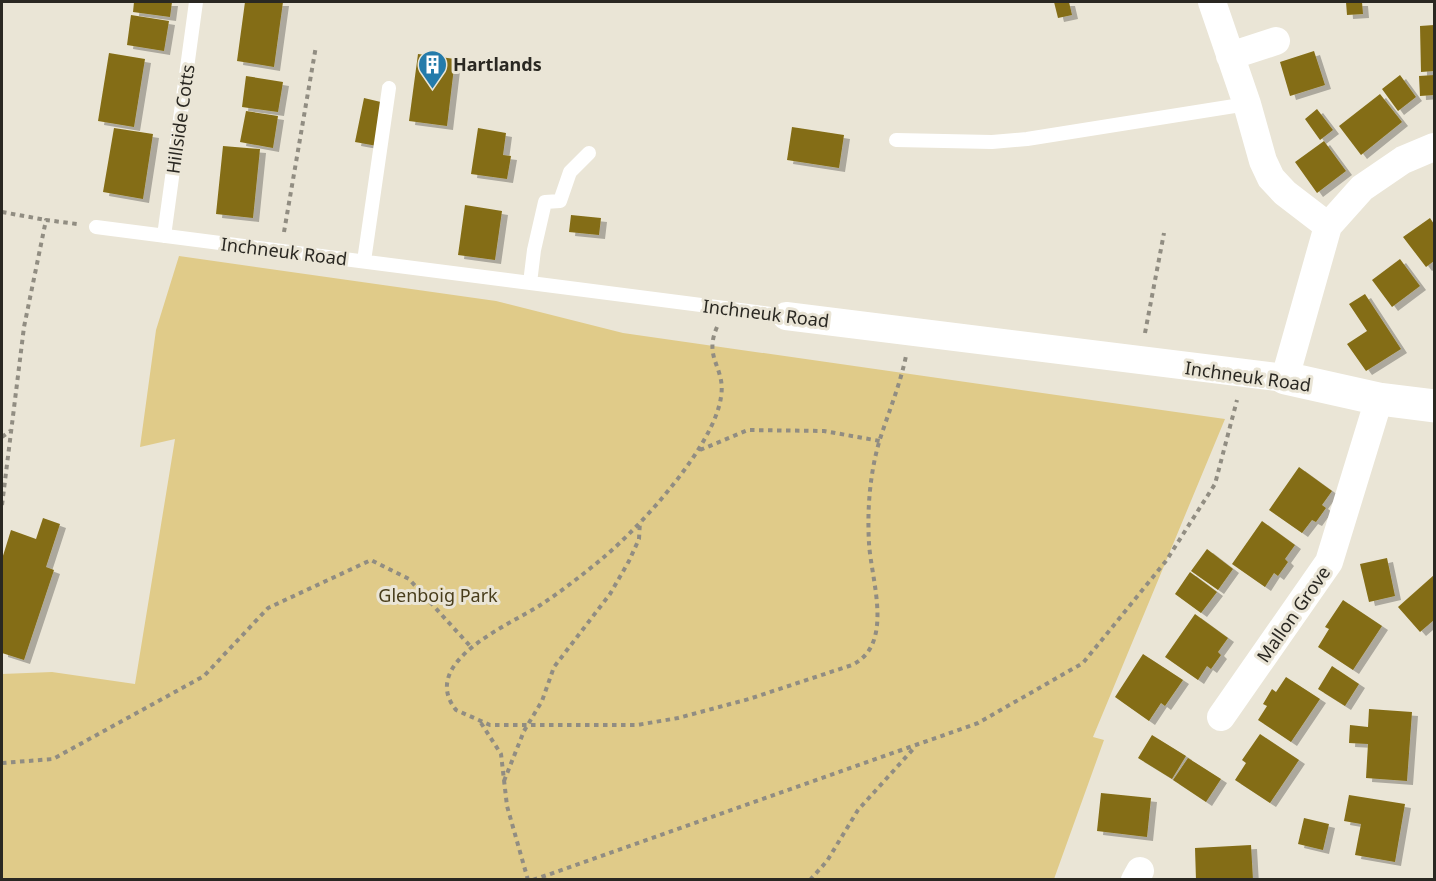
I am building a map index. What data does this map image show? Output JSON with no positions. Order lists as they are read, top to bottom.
{
  "streets": {
    "street": ["Inchneuk Road", "Mallon Grove"],
    "lane": ["Hillside Cotts"]
  },
  "crossings": [
    ["Hillside Cotts", "Inchneuk Road"],
    ["Inchneuk Road", "Mallon Grove"]
  ],
  "parks": ["Glenboig Park"],
  "places": {
    "building": ["Hartlands"]
  }
}
